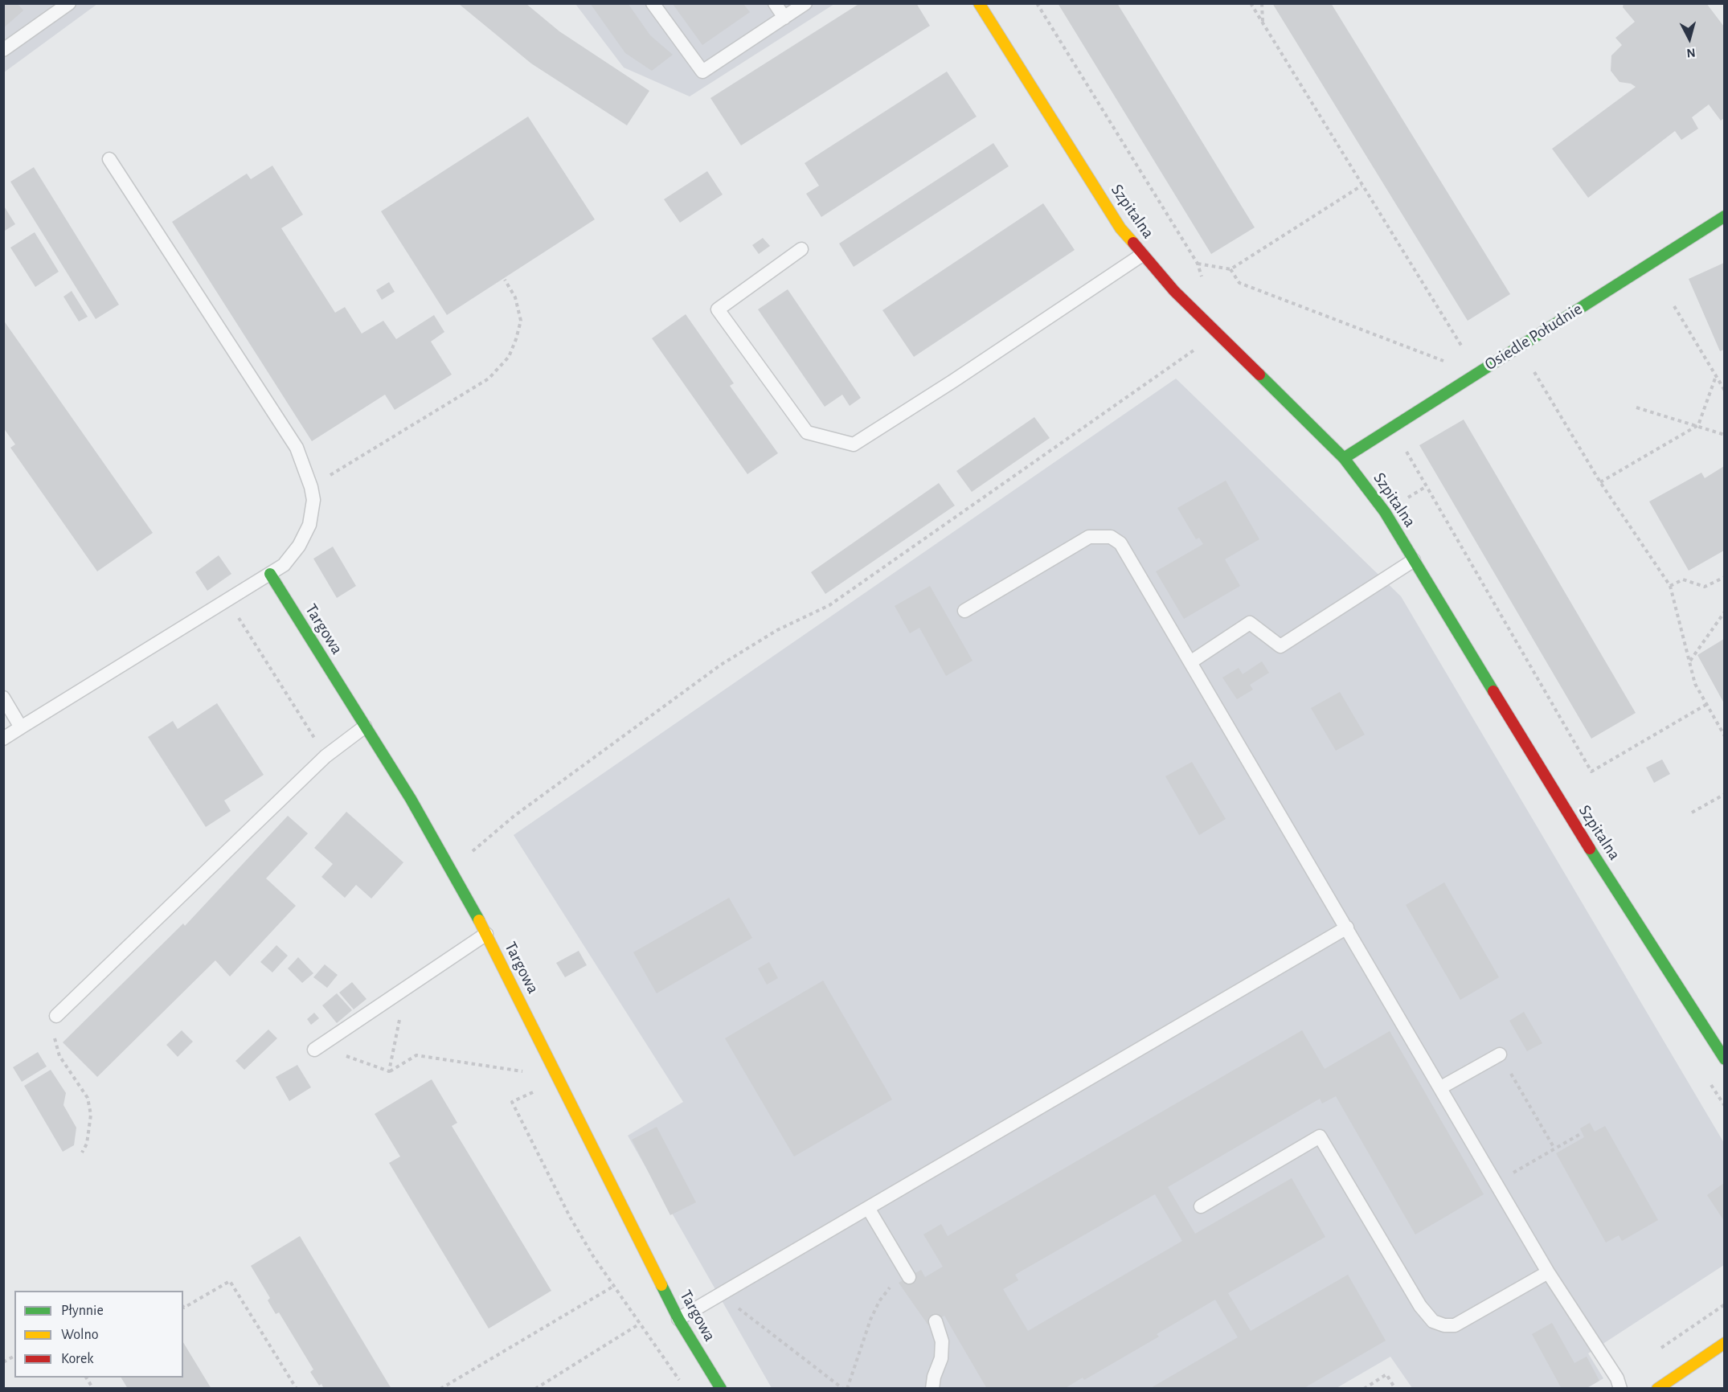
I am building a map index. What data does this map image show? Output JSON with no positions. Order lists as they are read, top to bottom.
{
  "streets": {
    "street": ["Szpitalna", "Osiedle Południe", "Targowa"]
  },
  "crossings": [
    ["Szpitalna", "Osiedle Południe"]
  ],
  "legend": ["Płynnie", "Wolno", "Korek"],
  "north": "bottom"
}
